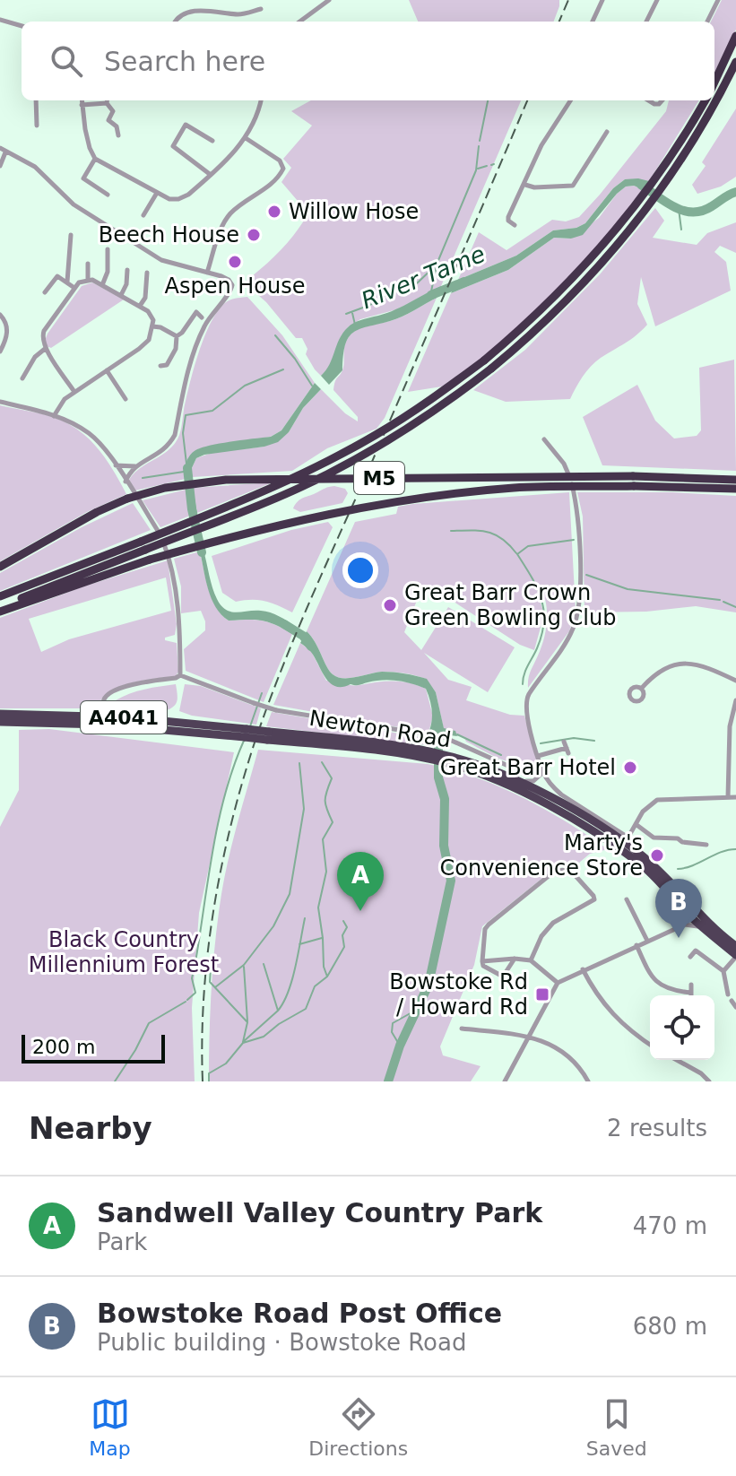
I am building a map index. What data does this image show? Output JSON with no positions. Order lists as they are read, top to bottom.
{
  "streets": {
    "highway": ["M5", "A4041", "Newton Road"]
  },
  "water": ["River Tame"],
  "parks": ["Black Country Millennium Forest"],
  "places": {
    "other": [
      "Willow Hose",
      "Beech House",
      "Aspen House",
      "Great Barr Crown Green Bowling Club",
      "Great Barr Hotel",
      "Marty's Convenience Store"
    ],
    "transit": ["Bowstoke Rd / Howard Rd"]
  },
  "scale_bar": "200 m",
  "page": {
    "search": "Search here",
    "pins": ["A", "B"],
    "scale": "200 m",
    "heading": ["Nearby", "2 results"],
    "list": [
      {
        "mark": "A",
        "name": "Sandwell Valley Country Park",
        "note": "Park",
        "value": "470 m"
      },
      {
        "mark": "B",
        "name": "Bowstoke Road Post Office",
        "note": "Public building · Bowstoke Road",
        "value": "680 m"
      }
    ],
    "nav": ["Map", "Directions", "Saved"]
  }
}
